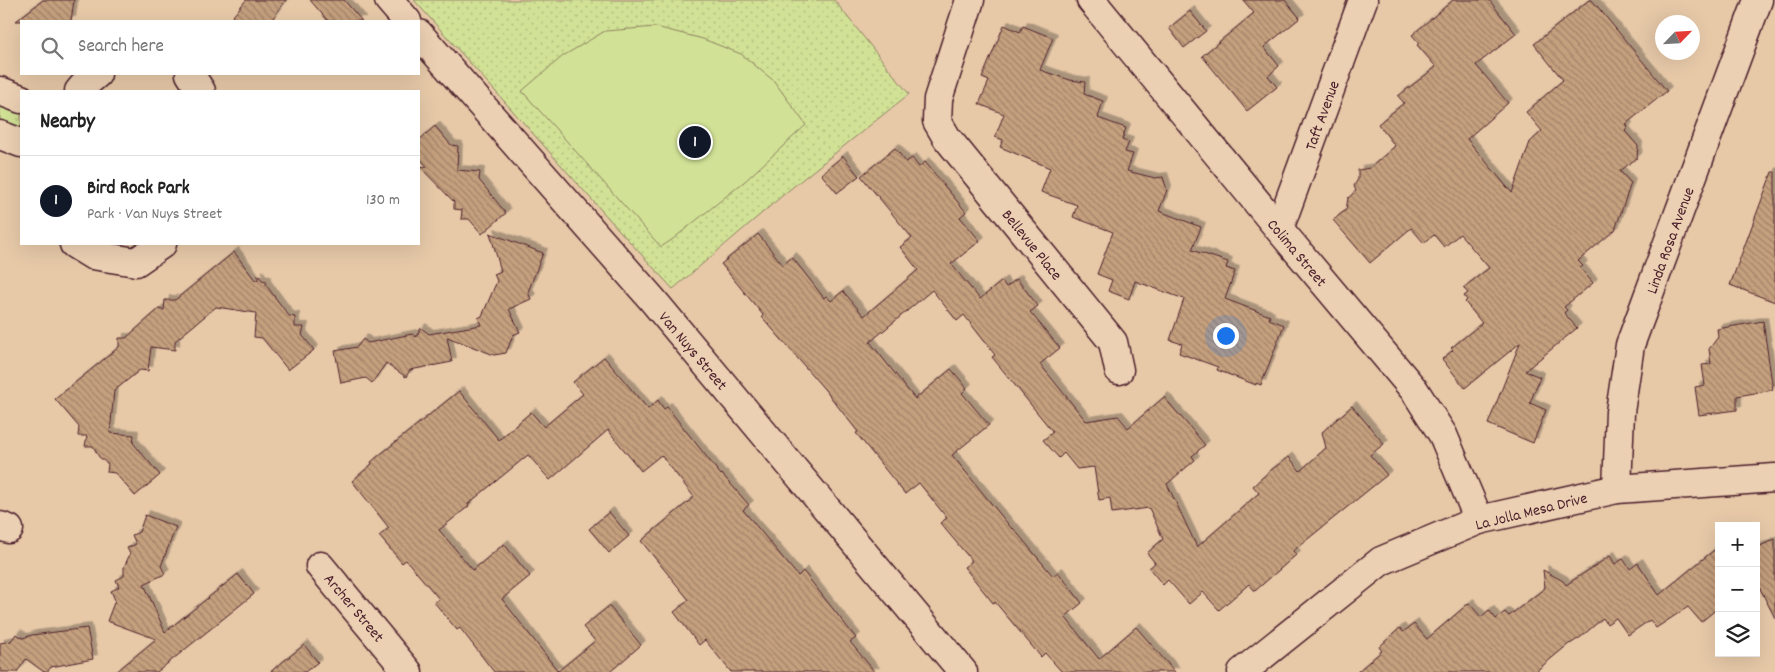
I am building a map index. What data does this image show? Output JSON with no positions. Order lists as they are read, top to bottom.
{
  "streets": {
    "street": [
      "Taft Avenue",
      "Linda Rosa Avenue",
      "Bellevue Place",
      "Colima Street",
      "Van Nuys Street",
      "La Jolla Mesa Drive",
      "Archer Street"
    ]
  },
  "crossings": [
    ["Taft Avenue", "Colima Street"],
    ["Linda Rosa Avenue", "La Jolla Mesa Drive"],
    ["Colima Street", "La Jolla Mesa Drive"]
  ],
  "north": "top right",
  "page": {
    "search": "Search here",
    "heading": "Nearby",
    "pins": "1",
    "list": [
      {
        "mark": "1",
        "name": "Bird Rock Park",
        "note": "Park · Van Nuys Street",
        "value": "130 m"
      }
    ],
    "map_buttons": ["+", "−"]
  }
}
